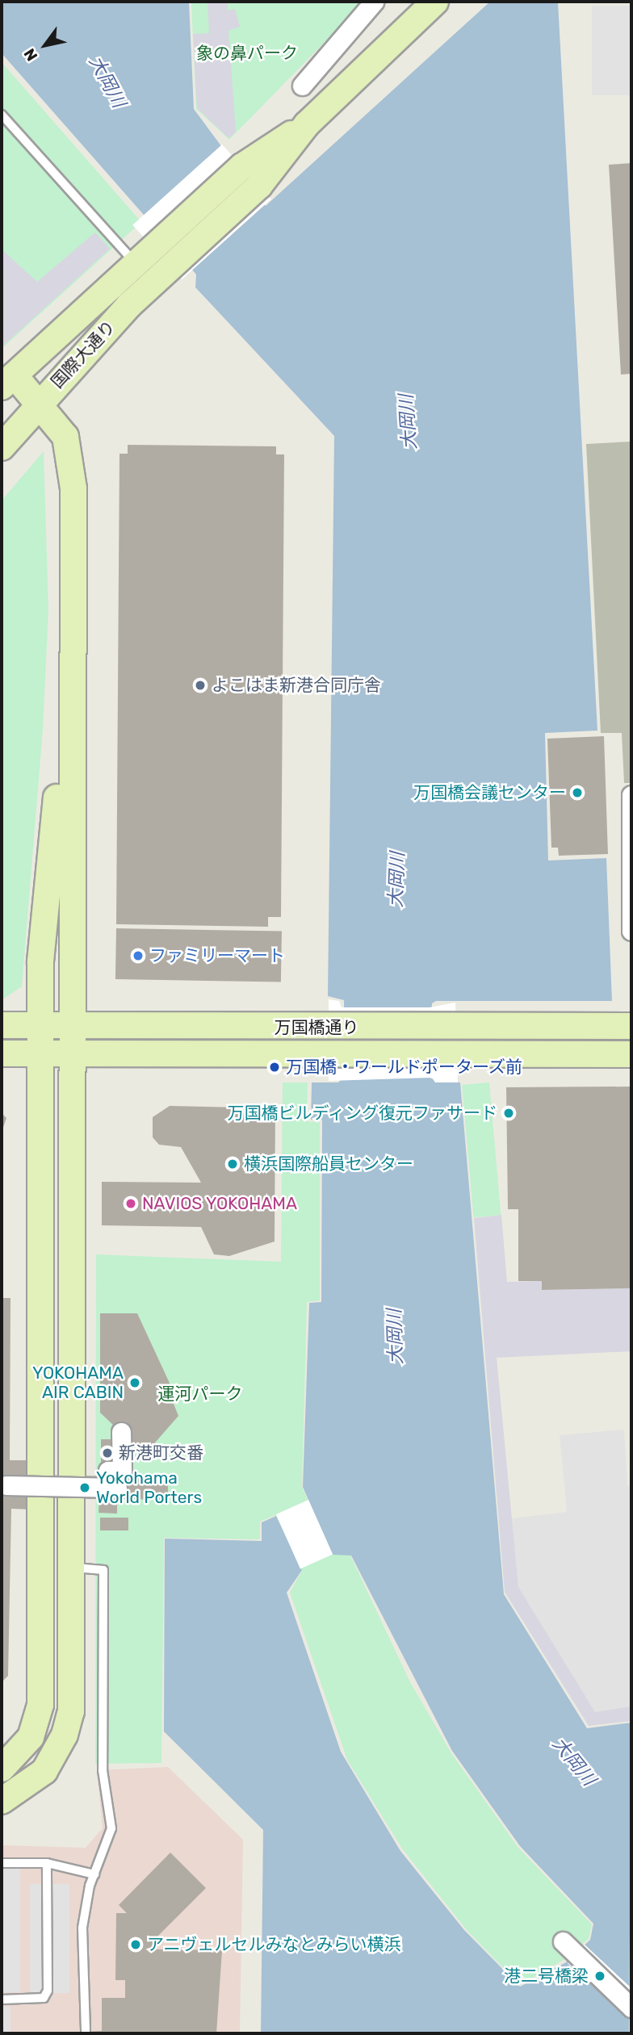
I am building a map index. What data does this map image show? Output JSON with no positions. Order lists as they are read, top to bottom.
{
  "streets": {
    "street": ["国際大通り", "万国橋通り"]
  },
  "water": ["大岡川"],
  "parks": ["象の鼻パーク", "運河パーク"],
  "places": [
    "よこはま新港合同庁舎",
    "万国橋会議センター",
    "ファミリーマート",
    "万国橋・ワールドポーターズ前",
    "万国橋ビルディング復元ファサード",
    "横浜国際船員センター",
    "NAVIOS YOKOHAMA",
    "YOKOHAMA AIR CABIN",
    "新港町交番",
    "Yokohama World Porters",
    "アニヴェルセルみなとみらい横浜",
    "港二号橋梁"
  ],
  "north": "bottom left"
}
